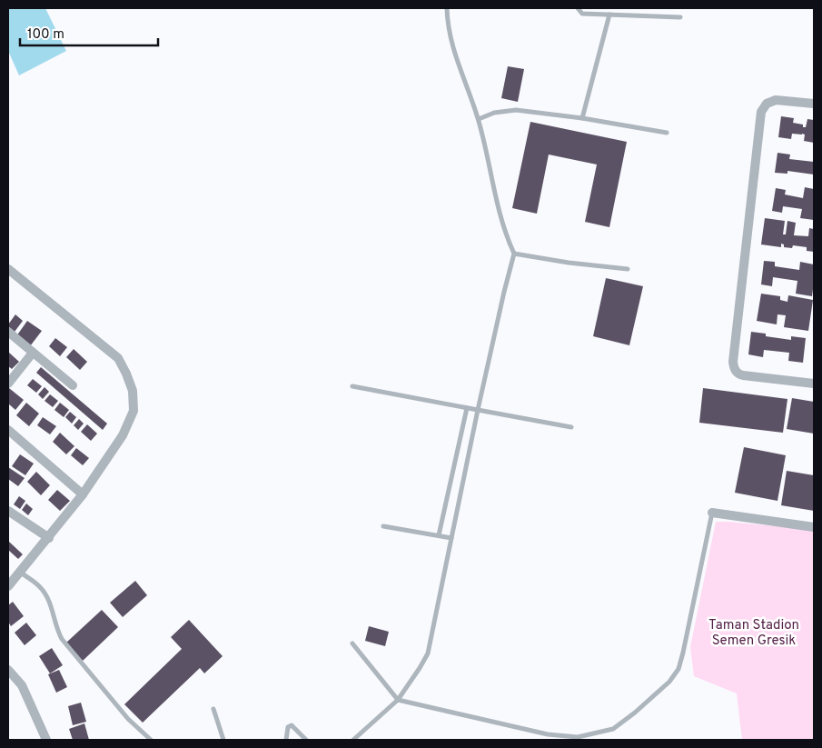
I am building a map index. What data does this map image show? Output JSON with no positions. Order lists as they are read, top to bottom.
{
  "parks": ["Taman Stadion Semen Gresik"],
  "scale_bar": "100 m"
}
